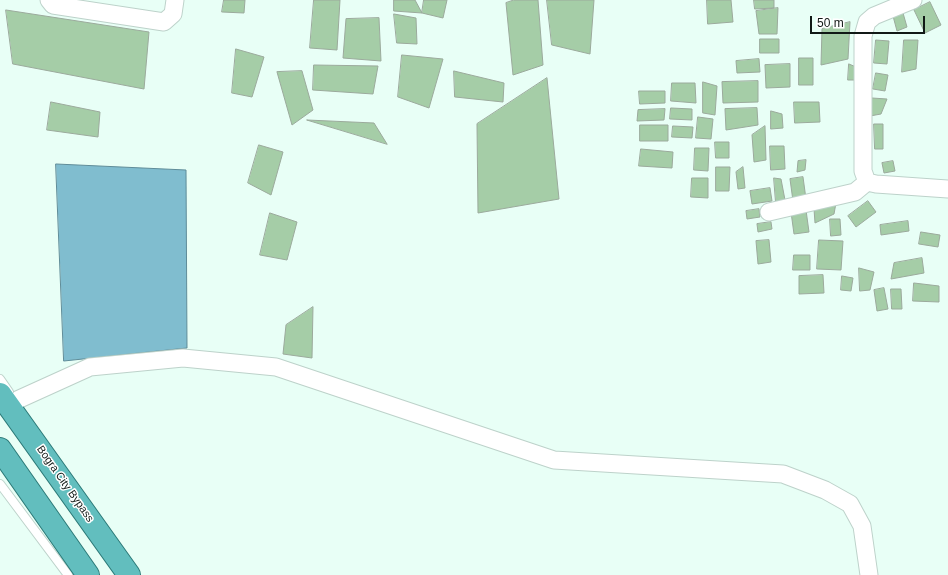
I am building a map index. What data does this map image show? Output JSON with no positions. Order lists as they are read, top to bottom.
{
  "streets": {
    "highway": ["Bogra City Bypass"]
  },
  "scale_bar": "50 m"
}
